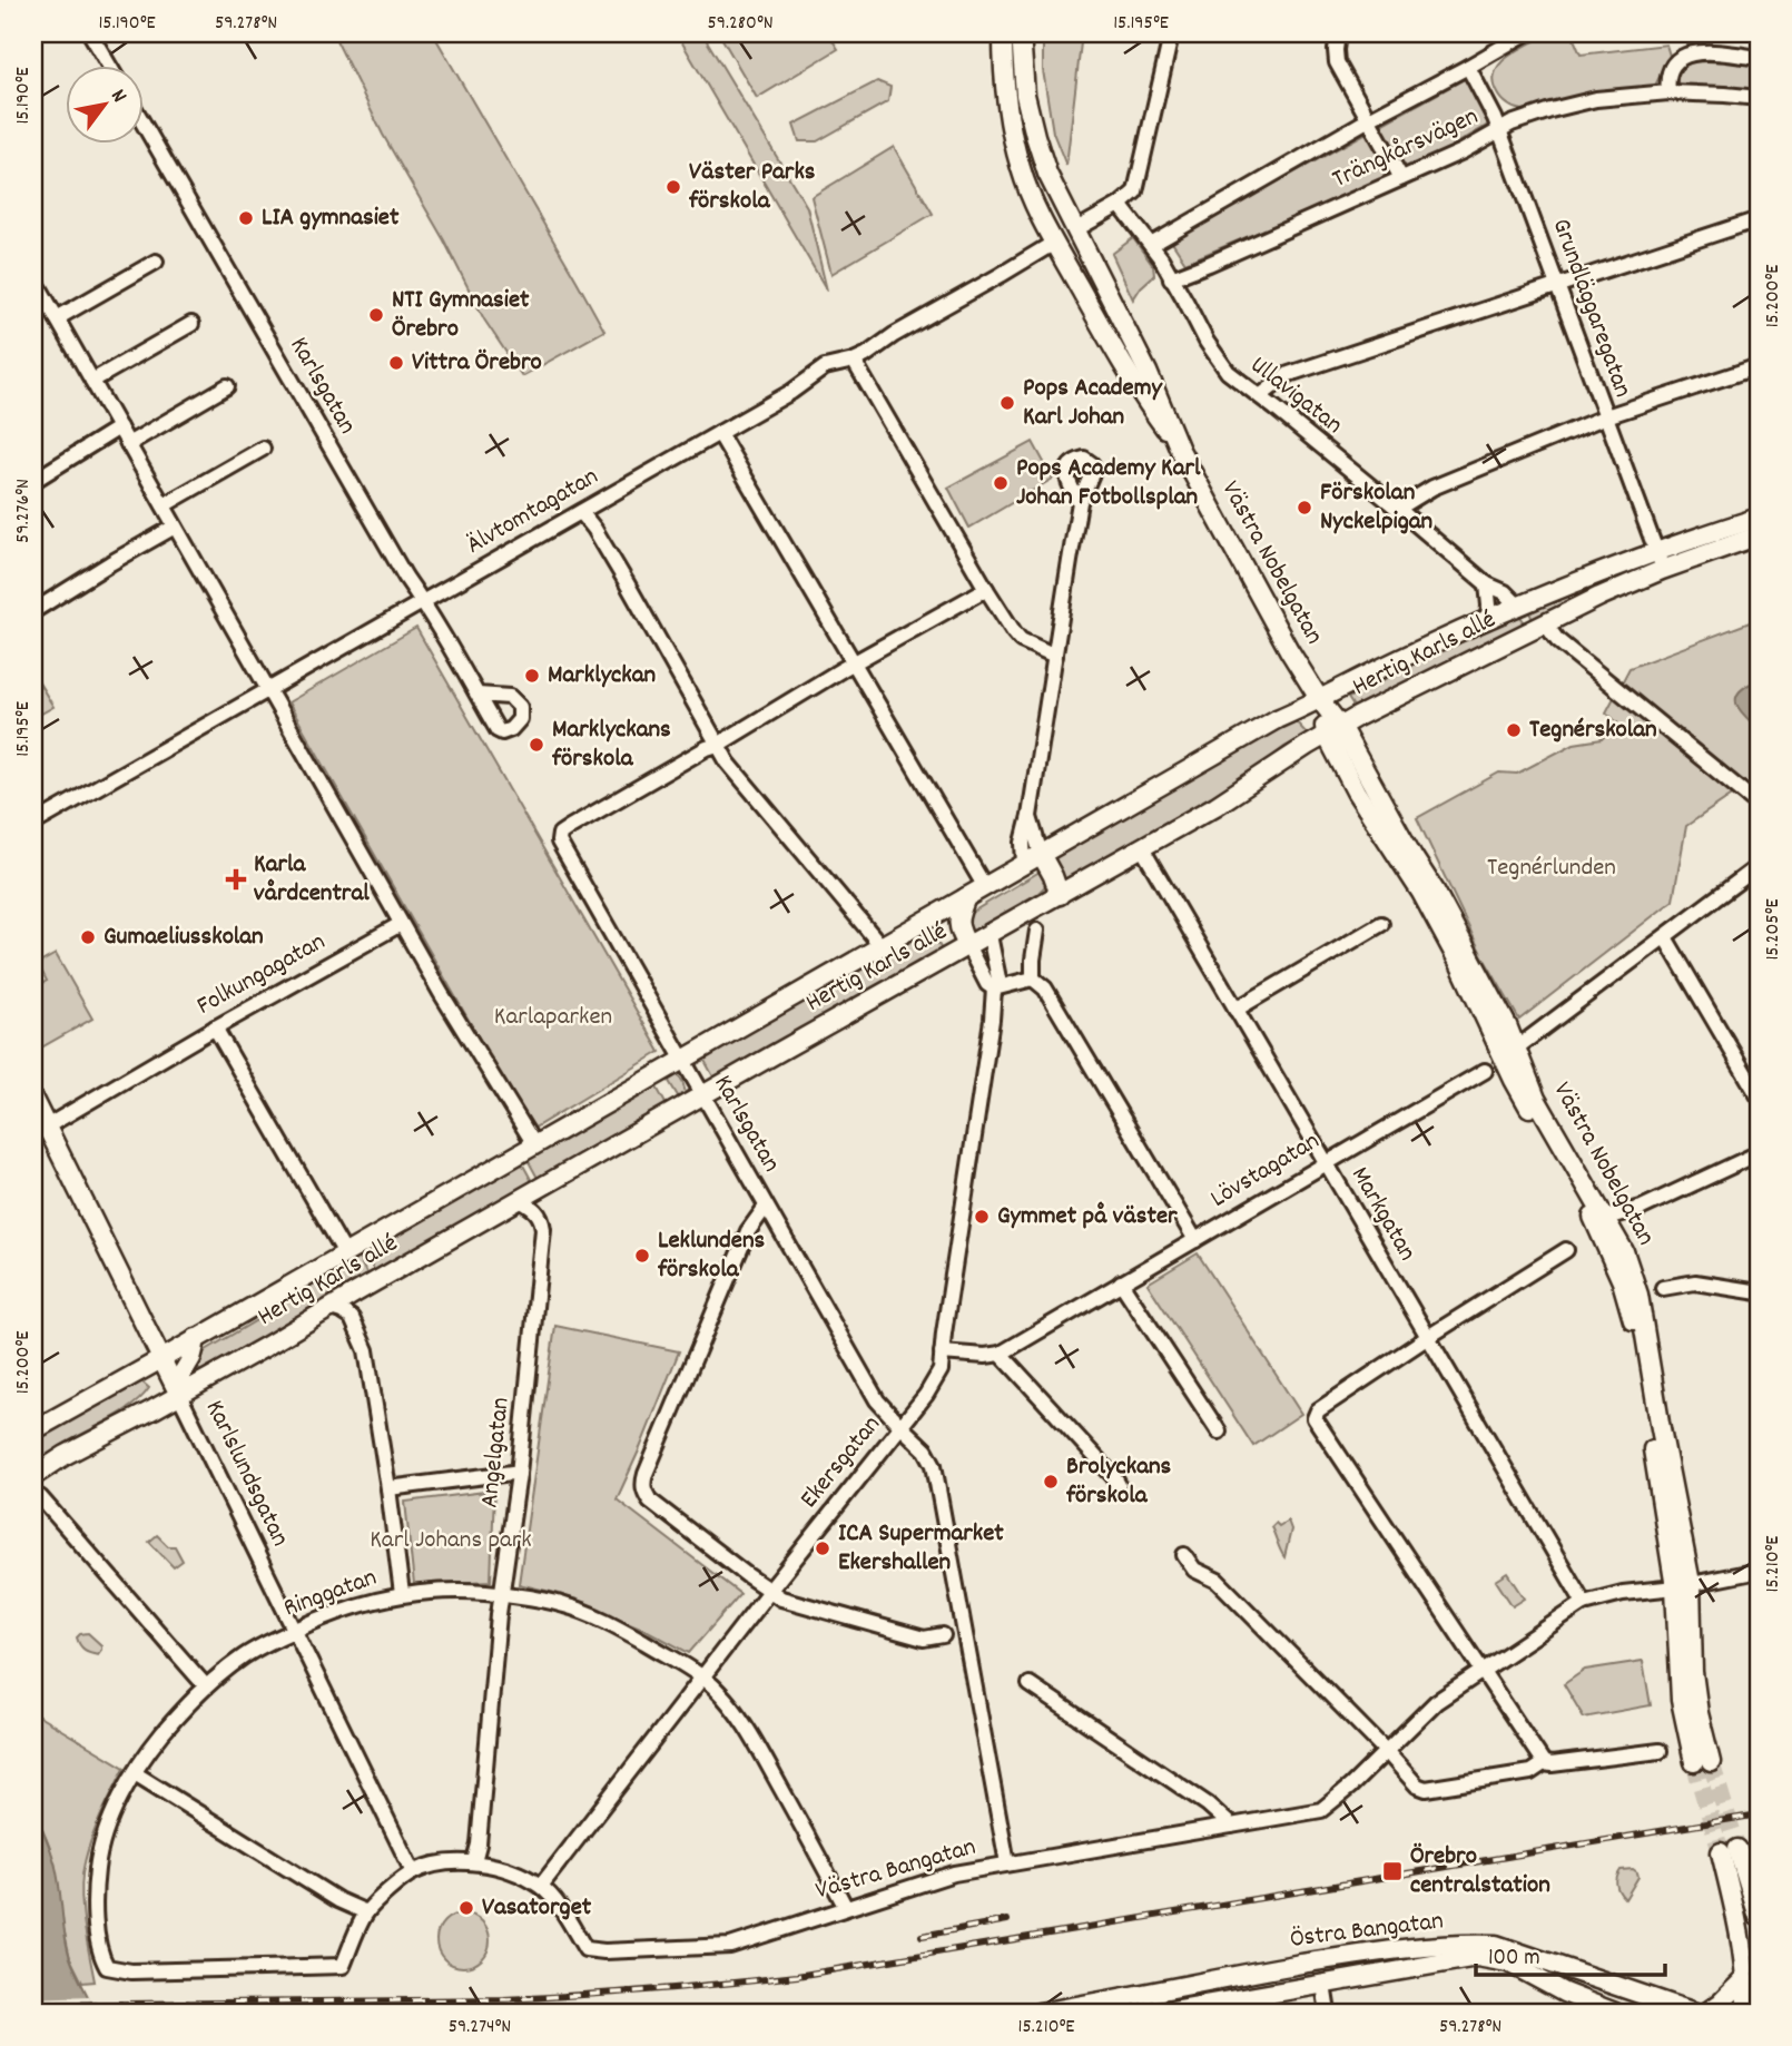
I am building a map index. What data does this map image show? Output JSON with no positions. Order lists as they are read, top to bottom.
{
  "streets": {
    "main road": [
      "Västra Nobelgatan",
      "Hertig Karls allé",
      "Karlslundsgatan",
      "Östra Bangatan"
    ],
    "street": [
      "Trängkårsvägen",
      "Grundläggaregatan",
      "Karlsgatan",
      "Ullavigatan",
      "Älvtomtagatan",
      "Folkungagatan",
      "Lövstagatan",
      "Markgatan",
      "Angelgatan",
      "Ekersgatan",
      "Ringgatan",
      "Västra Bangatan"
    ]
  },
  "crossings": [
    ["Trängkårsvägen", "Grundläggaregatan"],
    ["Trängkårsvägen", "Ullavigatan"],
    ["Grundläggaregatan", "Hertig Karls allé"],
    ["Karlsgatan", "Älvtomtagatan"],
    ["Karlsgatan", "Hertig Karls allé"],
    ["Karlsgatan", "Ekersgatan"],
    ["Karlsgatan", "Västra Bangatan"],
    ["Ullavigatan", "Hertig Karls allé"],
    ["Älvtomtagatan", "Västra Nobelgatan"],
    ["Västra Nobelgatan", "Hertig Karls allé"],
    ["Västra Nobelgatan", "Västra Bangatan"],
    ["Hertig Karls allé", "Markgatan"],
    ["Hertig Karls allé", "Angelgatan"],
    ["Hertig Karls allé", "Ekersgatan"],
    ["Hertig Karls allé", "Karlslundsgatan"],
    ["Folkungagatan", "Karlslundsgatan"],
    ["Lövstagatan", "Markgatan"],
    ["Lövstagatan", "Ekersgatan"],
    ["Markgatan", "Västra Bangatan"],
    ["Angelgatan", "Ringgatan"],
    ["Ekersgatan", "Ringgatan"],
    ["Ekersgatan", "Västra Bangatan"],
    ["Karlslundsgatan", "Ringgatan"],
    ["Ringgatan", "Västra Bangatan"]
  ],
  "parks": ["Tegnérlunden", "Karlaparken", "Karl Johans park"],
  "places": {
    "other": [
      "Väster Parks förskola",
      "LIA gymnasiet",
      "NTI Gymnasiet Örebro",
      "Vittra Örebro",
      "Pops Academy Karl Johan",
      "Pops Academy Karl Johan Fotbollsplan",
      "Förskolan Nyckelpigan",
      "Marklyckan",
      "Tegnérskolan",
      "Marklyckans förskola",
      "Gumaeliusskolan",
      "Gymmet på väster",
      "Leklundens förskola",
      "Brolyckans förskola",
      "ICA Supermarket Ekershallen",
      "Vasatorget"
    ],
    "health": ["Karla vårdcentral"],
    "transit": ["Örebro centralstation"]
  },
  "scale_bar": "100 m",
  "north": "top right",
  "coordinates": [
    "15.190°E",
    "59.278°N",
    "59.280°N",
    "15.195°E",
    "15.200°E",
    "59.276°N",
    "15.205°E",
    "15.210°E",
    "59.274°N"
  ]
}
